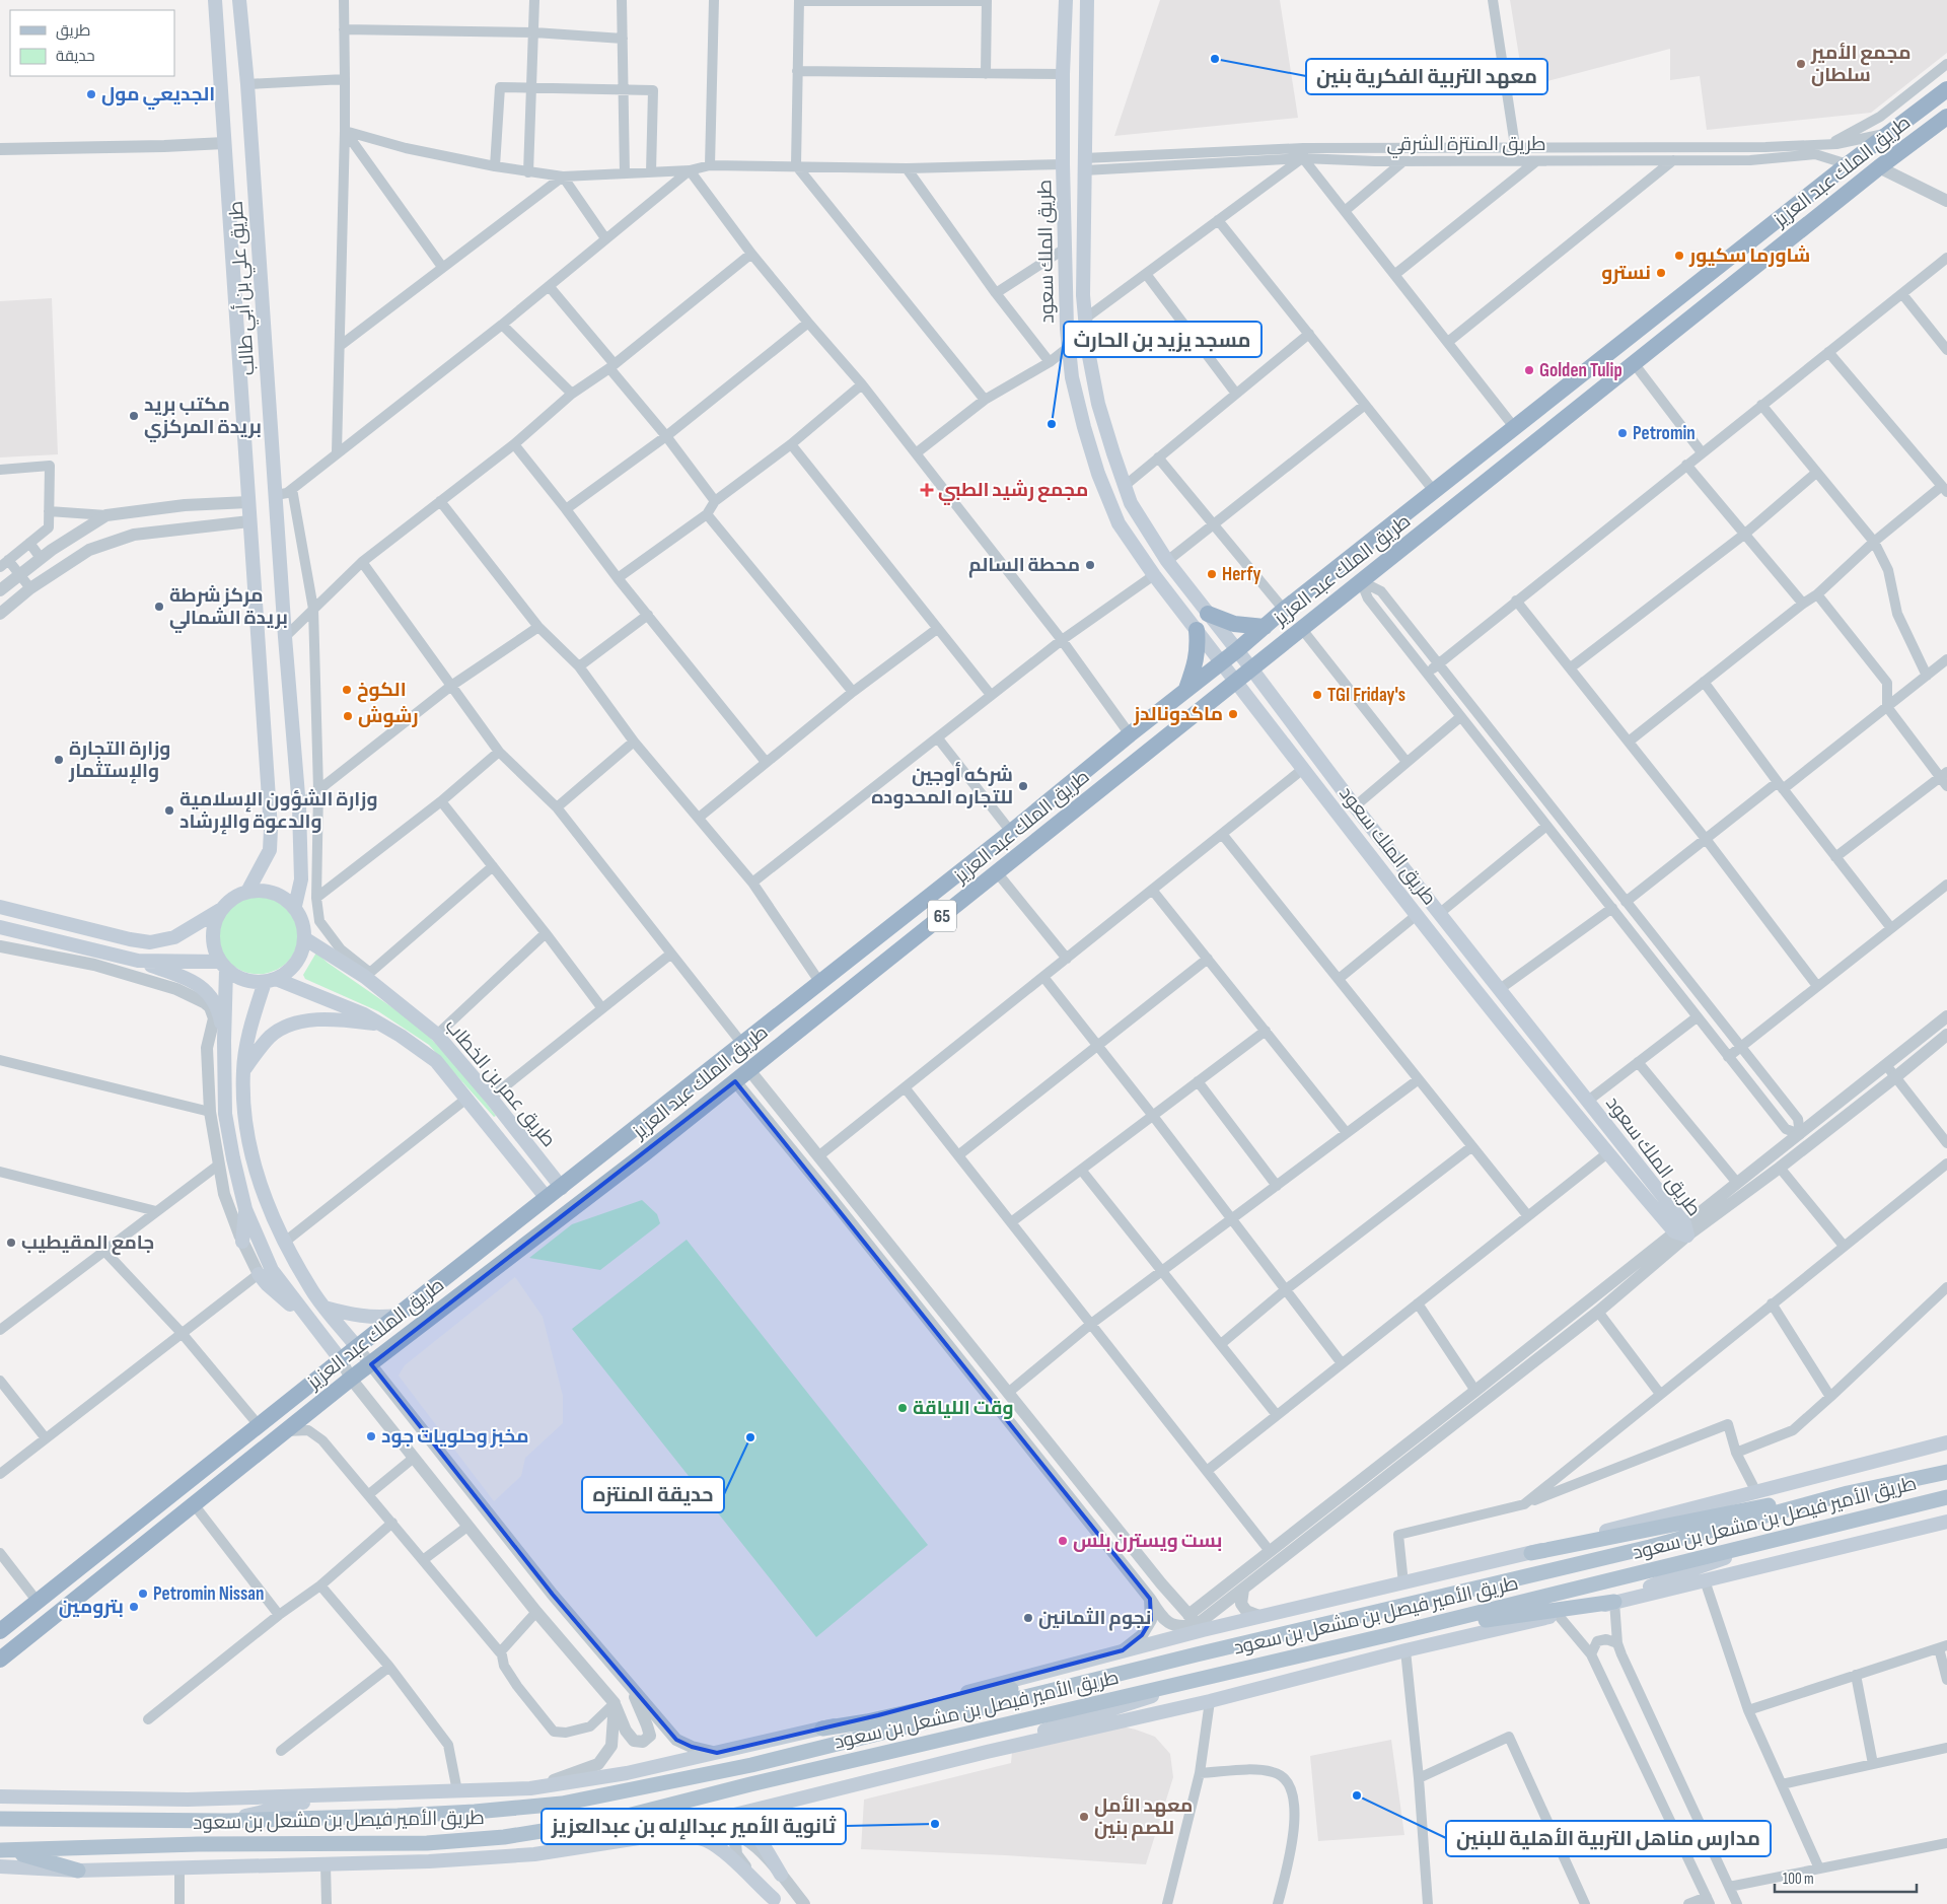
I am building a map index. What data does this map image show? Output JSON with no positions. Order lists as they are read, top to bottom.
{
  "streets": {
    "highway": ["طريق الملك عبد العزيز", "65"],
    "main road": [
      "طريق الملك سعود",
      "طريق علي بن أبي طالب",
      "طريق عمر بن الخطاب",
      "طريق الأمير فيصل بن مشعل بن سعود"
    ],
    "street": ["طريق المنتزة الشرقي"]
  },
  "crossings": [
    ["طريق المنتزة الشرقي", "طريق الملك عبد العزيز"],
    ["طريق المنتزة الشرقي", "طريق الملك سعود"],
    ["طريق الملك عبد العزيز", "طريق الملك سعود"],
    ["طريق الملك عبد العزيز", "طريق عمر بن الخطاب"],
    ["طريق علي بن أبي طالب", "طريق عمر بن الخطاب"]
  ],
  "places": {
    "other": [
      "معهد التربية الفكرية بنين",
      "مجمع الأمير سلطان",
      "الجديعي مول",
      "شاورما سكيور",
      "نسترو",
      "Golden Tulip",
      "مكتب بريد بريدة المركزي",
      "مسجد يزيد بن الحارث",
      "Petromin",
      "محطة السالم",
      "Herfy",
      "مركز شرطة بريدة الشمالي",
      "الكوخ",
      "TGI Friday's",
      "ماكدونالدز",
      "رشوش",
      "وزارة التجارة والإستثمار",
      "شركه أوجين للتجاره المحدوده",
      "وزارة الشؤون الإسلامية والدعوة والإرشاد",
      "جامع المقيطيب",
      "وقت اللياقة",
      "مخبز وحلويات جود",
      "حديقة المنتزه",
      "بست ويسترن بلس",
      "Petromin Nissan",
      "بترومين",
      "نجوم الثمانين",
      "مدارس مناهل التربية الأهلية للبنين",
      "معهد الأمل للصم بنين",
      "ثانوية الأمير عبدالإله بن عبدالعزيز"
    ],
    "health": ["مجمع رشيد الطبي"]
  },
  "legend": ["طريق", "حديقة"],
  "scale_bar": "100 m"
}
